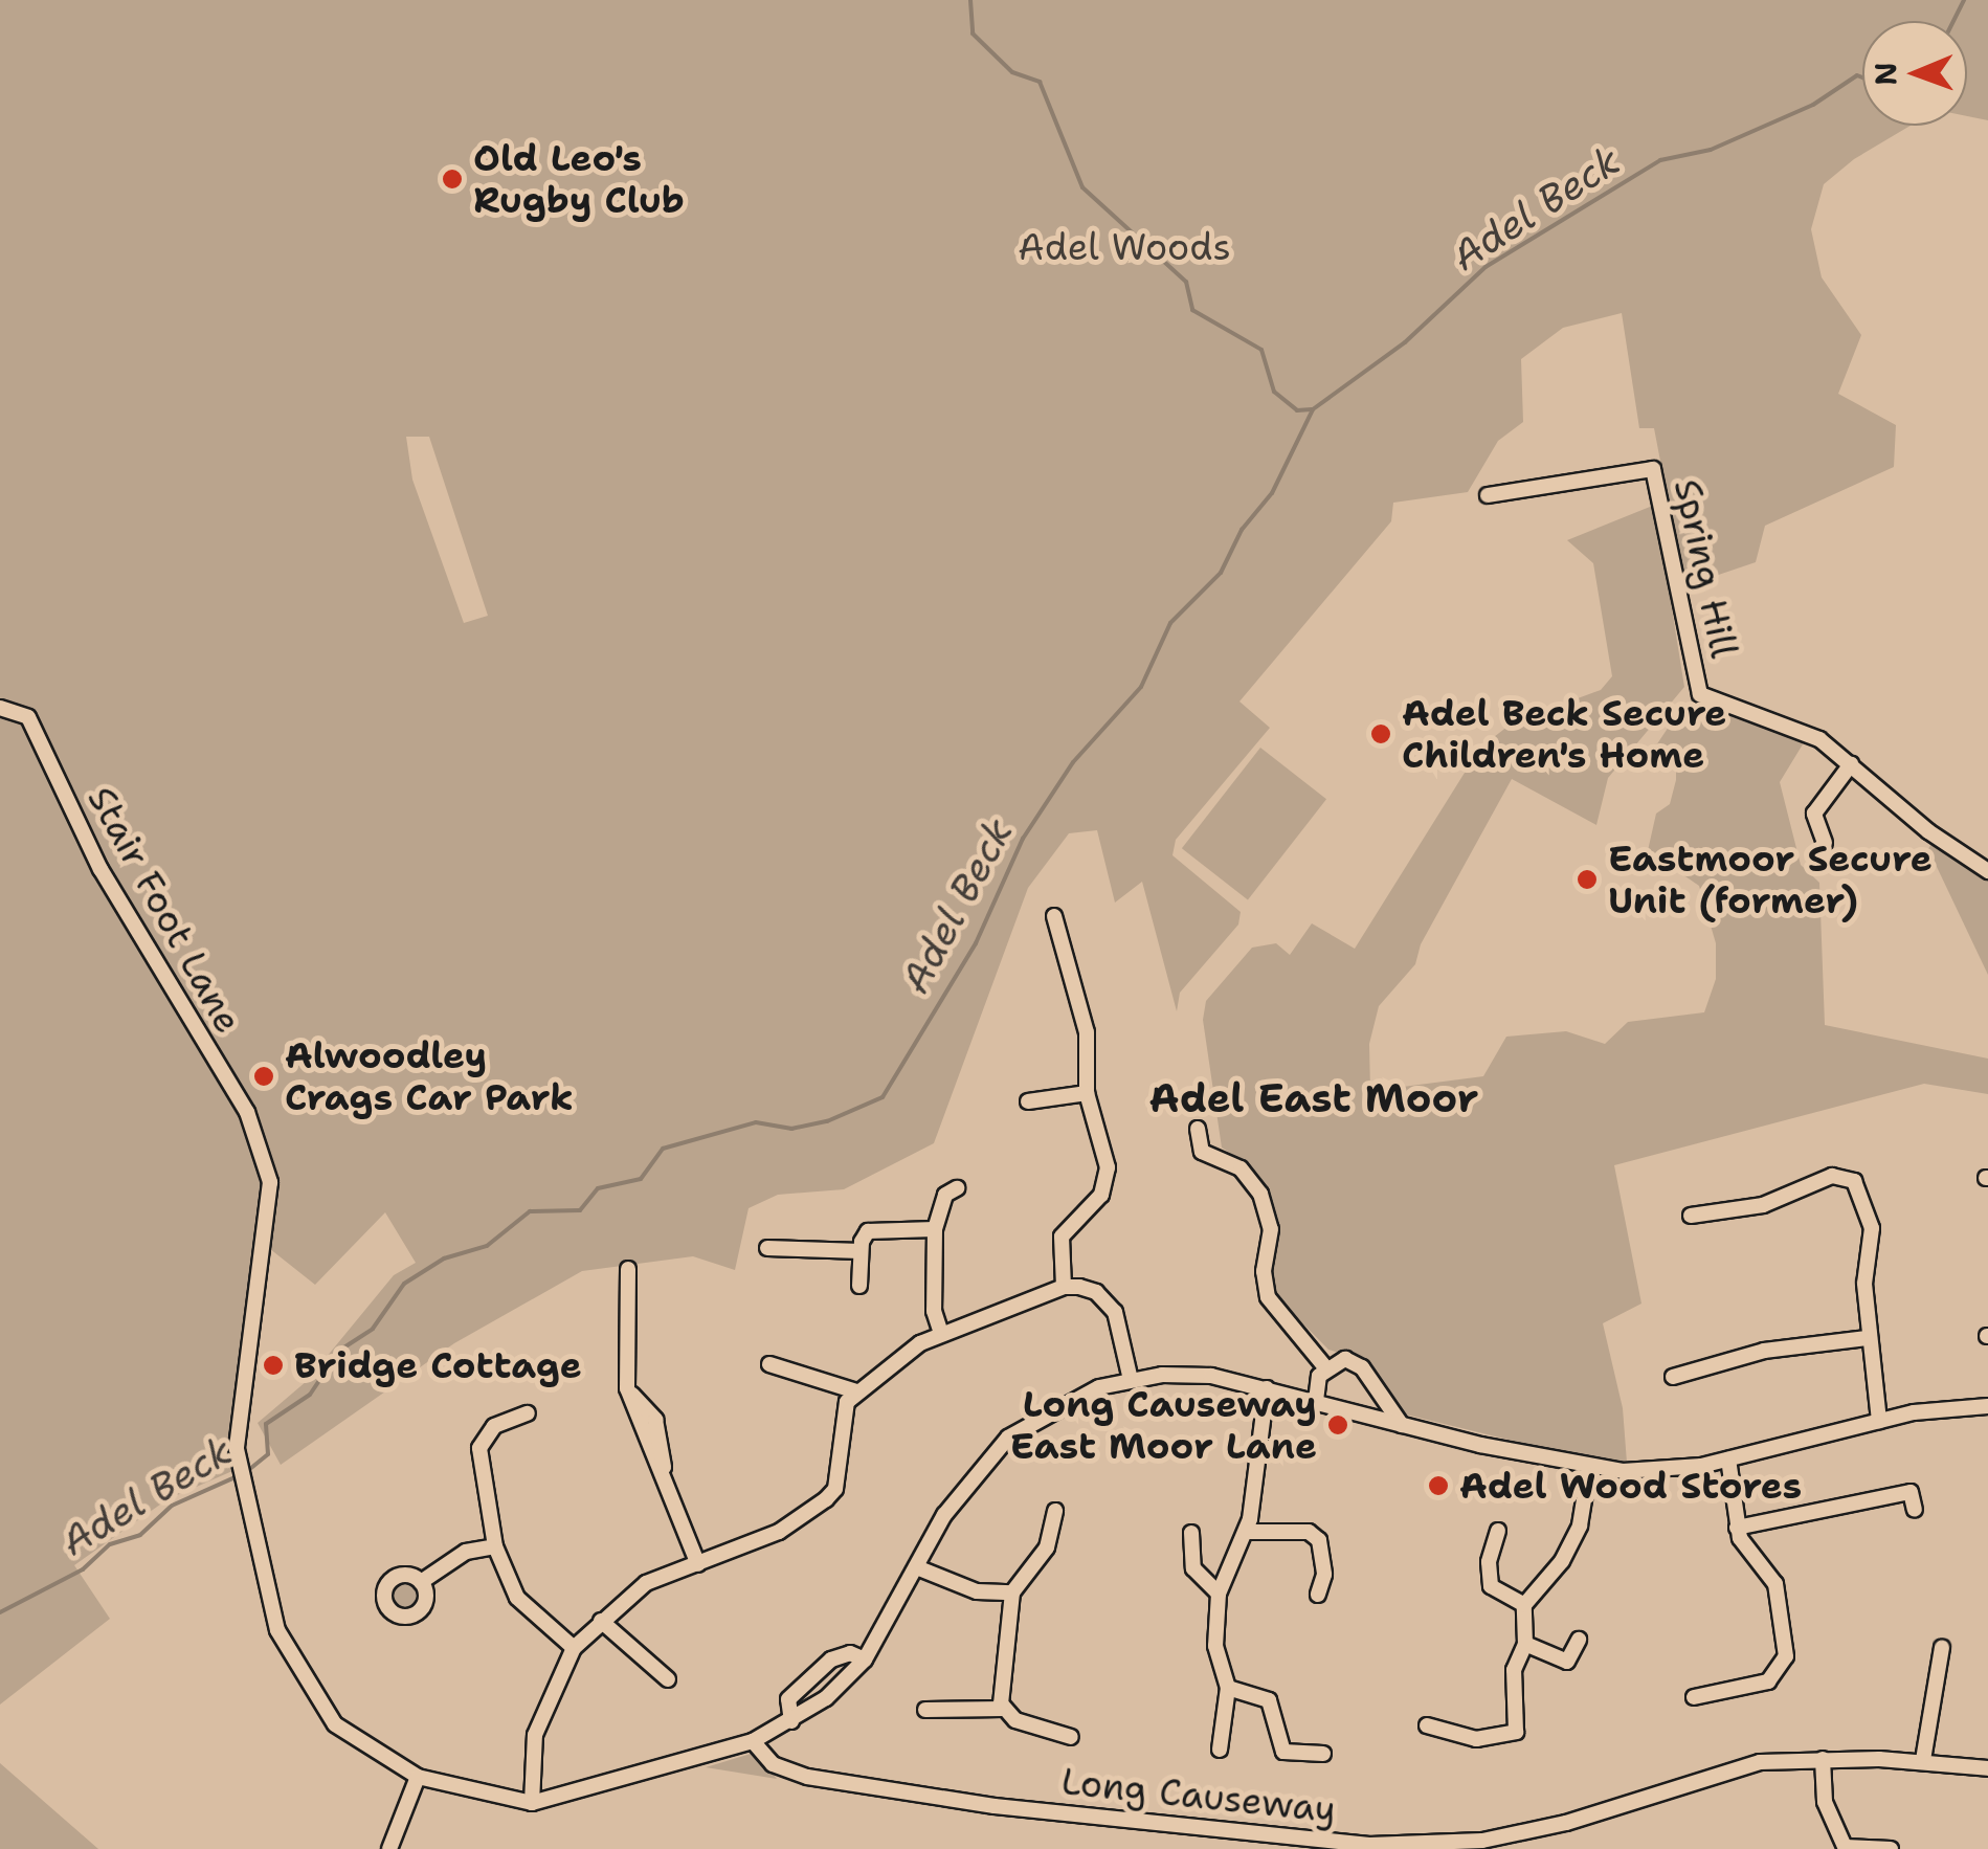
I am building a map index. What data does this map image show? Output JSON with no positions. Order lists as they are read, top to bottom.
{
  "streets": {
    "street": ["Spring Hill", "Stair Foot Lane", "Long Causeway"]
  },
  "districts": ["Adel East Moor"],
  "water": ["Adel Beck"],
  "parks": ["Adel Woods"],
  "places": [
    "Old Leo's Rugby Club",
    "Adel Beck Secure Children's Home",
    "Eastmoor Secure Unit (former)",
    "Alwoodley Crags Car Park",
    "Bridge Cottage",
    "Long Causeway East Moor Lane",
    "Adel Wood Stores"
  ],
  "north": "left"
}
